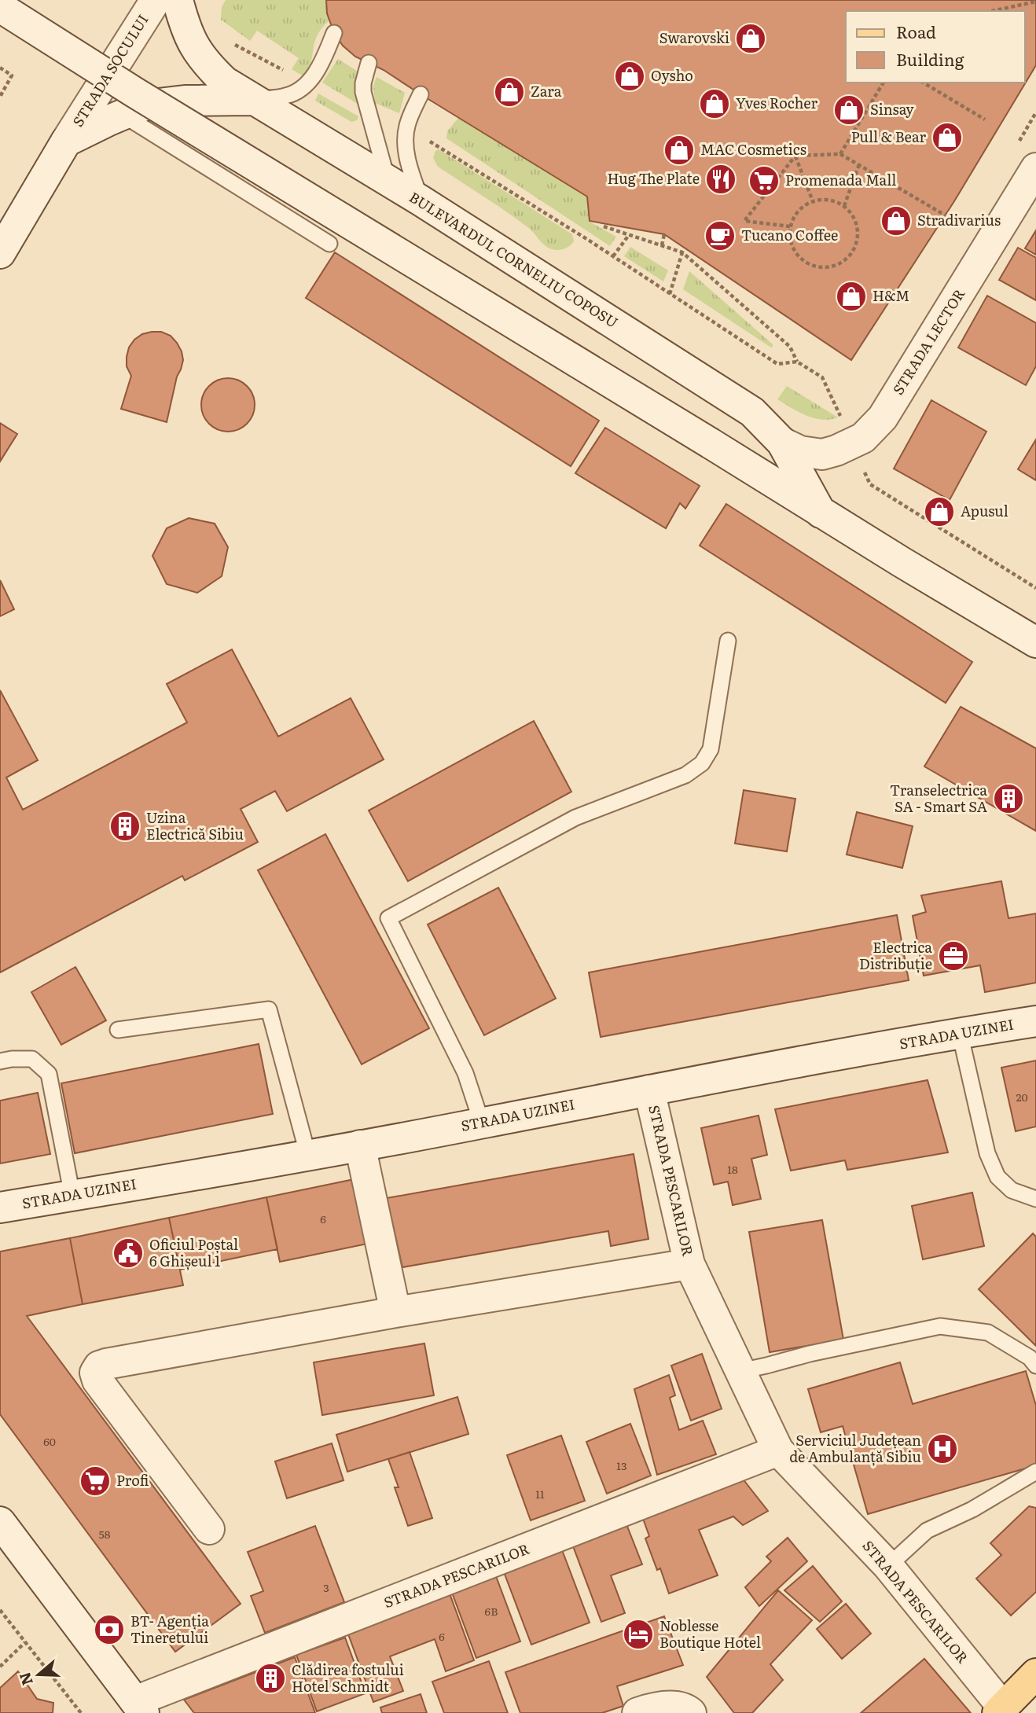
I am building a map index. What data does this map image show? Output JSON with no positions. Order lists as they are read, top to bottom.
{
  "streets": {
    "street": [
      "STRADA SOCULUI",
      "BULEVARDUL CORNELIU COPOSU",
      "STRADA LECTOR",
      "STRADA UZINEI",
      "STRADA PESCARILOR"
    ]
  },
  "crossings": [
    ["BULEVARDUL CORNELIU COPOSU", "STRADA LECTOR"],
    ["STRADA UZINEI", "STRADA PESCARILOR"]
  ],
  "places": {
    "shop": [
      "Swarovski",
      "Oysho",
      "Zara",
      "Yves Rocher",
      "Sinsay",
      "Pull & Bear",
      "MAC Cosmetics",
      "Stradivarius",
      "H&M",
      "Apusul"
    ],
    "restaurant": ["Hug The Plate"],
    "supermarket": ["Promenada Mall", "Profi"],
    "cafe": ["Tucano Coffee"],
    "building": ["Transelectrica SA - Smart SA", "Uzina Electrică Sibiu", "Clădirea fostului Hotel Schmidt"],
    "office": ["Electrica Distribuție"],
    "public building": ["Oficiul Poștal 6 Ghișeul 1"],
    "hospital": ["Serviciul Județean de Ambulanță Sibiu"],
    "bank": ["BT- Agenția Tineretului"],
    "hotel": ["Noblesse Boutique Hotel"]
  },
  "house_numbers": [
    "20",
    "18",
    "6",
    "60",
    "13",
    "11",
    "58",
    "3",
    "6B",
    "6"
  ],
  "legend": ["Road", "Building"],
  "north": "left"
}
